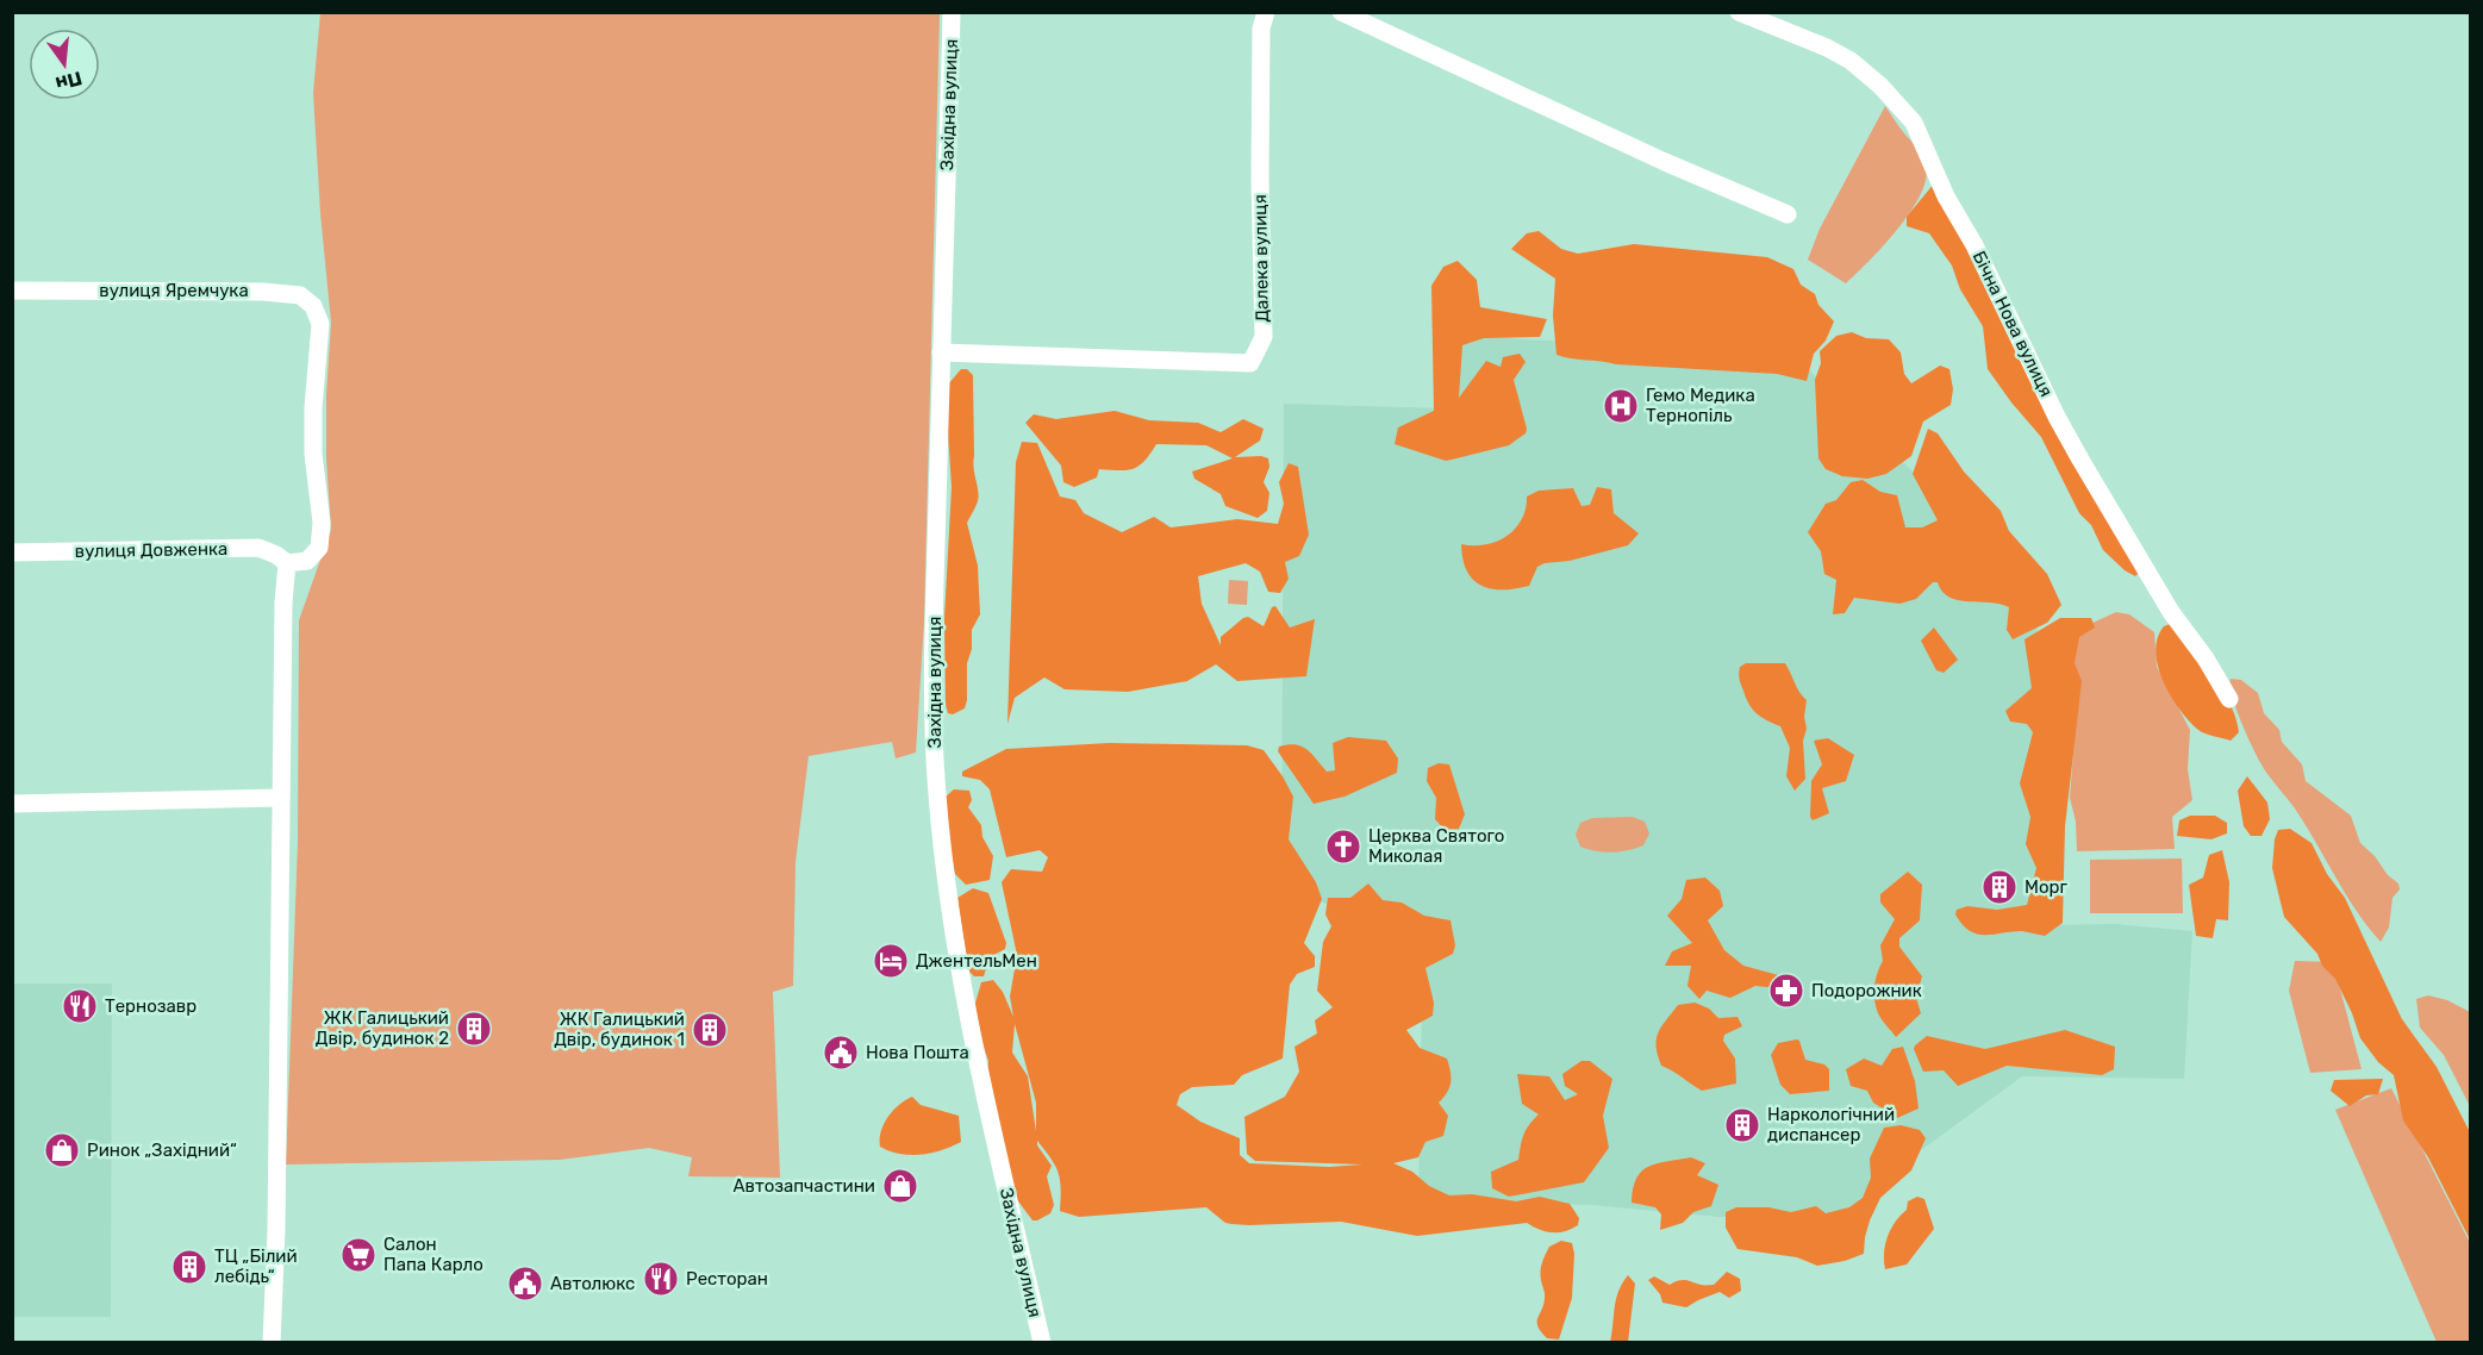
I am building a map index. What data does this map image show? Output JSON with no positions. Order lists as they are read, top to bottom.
{
  "streets": {
    "street": [
      "Західна вулиця",
      "Далека вулиця",
      "вулиця Яремчука",
      "Бічна Нова вулиця",
      "вулиця Довженка"
    ]
  },
  "crossings": [
    ["Західна вулиця", "Далека вулиця"],
    ["вулиця Яремчука", "вулиця Довженка"]
  ],
  "places": {
    "hospital": ["Гемо Медика Тернопіль"],
    "church": ["Церква Святого Миколая"],
    "building": [
      "Морг",
      "ЖК Галицький Двір, будинок 2",
      "ЖК Галицький Двір, будинок 1",
      "Наркологічний диспансер",
      "ТЦ „Білий лебідь“"
    ],
    "hotel": ["ДжентельМен"],
    "pharmacy": ["Подорожник"],
    "restaurant": ["Тернозавр", "Ресторан"],
    "public building": ["Нова Пошта", "Автолюкс"],
    "shop": ["Ринок „Західний“", "Автозапчастини"],
    "supermarket": ["Салон Папа Карло"]
  },
  "north": "bottom"
}
